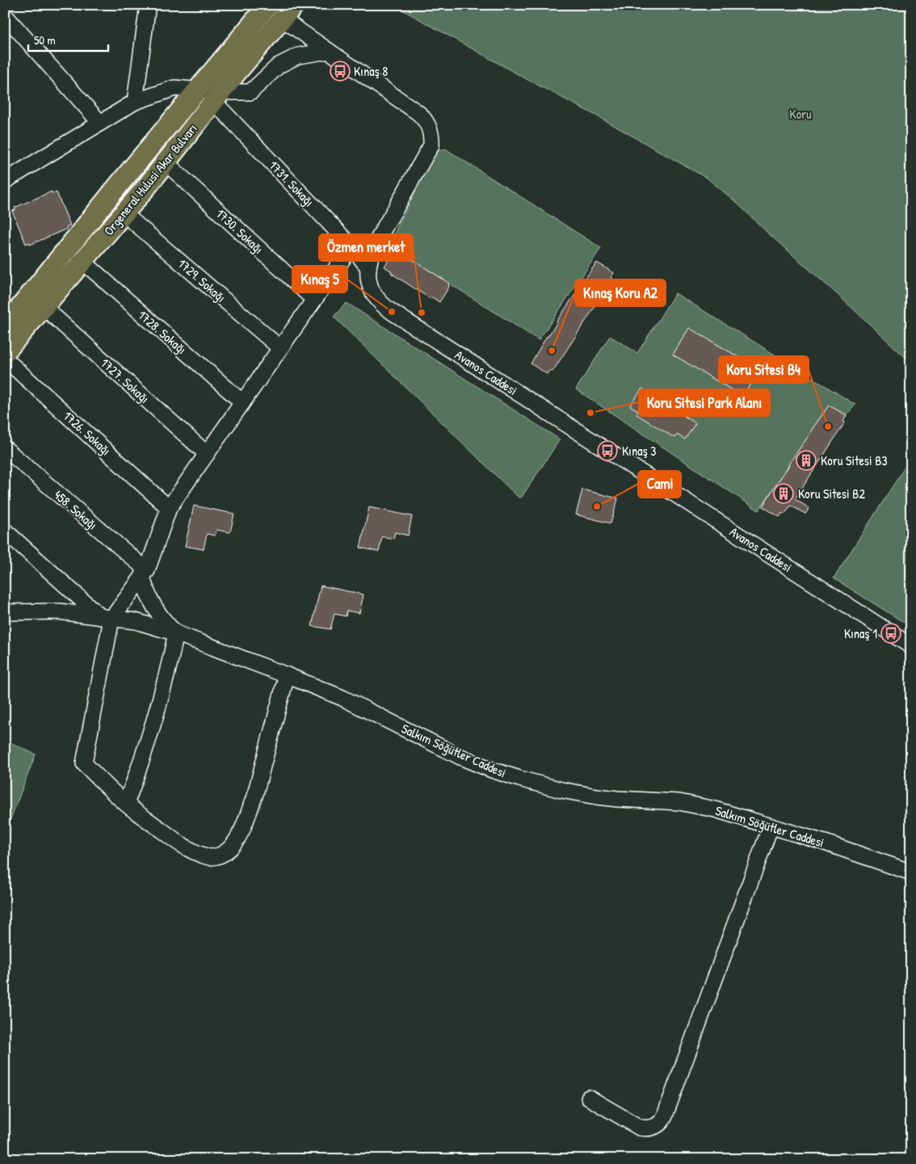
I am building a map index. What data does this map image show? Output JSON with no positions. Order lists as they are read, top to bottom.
{
  "streets": {
    "main road": ["Orgeneral Hulusi Akar Bulvarı"],
    "street": [
      "1731. Sokağı",
      "1730. Sokağı",
      "1729. Sokağı",
      "1728. Sokağı",
      "Avanos Caddesi",
      "1727. Sokağı",
      "1726. Sokağı",
      "458. Sokağı",
      "Salkım Söğütler Caddesi"
    ]
  },
  "crossings": [
    ["Orgeneral Hulusi Akar Bulvarı", "1731. Sokağı"],
    ["Orgeneral Hulusi Akar Bulvarı", "1730. Sokağı"],
    ["Orgeneral Hulusi Akar Bulvarı", "1729. Sokağı"],
    ["Orgeneral Hulusi Akar Bulvarı", "1728. Sokağı"],
    ["Orgeneral Hulusi Akar Bulvarı", "Avanos Caddesi"],
    ["Orgeneral Hulusi Akar Bulvarı", "1727. Sokağı"],
    ["1731. Sokağı", "Avanos Caddesi"]
  ],
  "parks": ["Koru"],
  "places": {
    "bus stop": ["Kınaş 8", "Kınaş 3", "Kınaş 1"],
    "other": [
      "Kınaş 5",
      "Özmen merket",
      "Kınaş Koru A2",
      "Koru Sitesi Park Alanı",
      "Koru Sitesi B4",
      "Cami"
    ],
    "building": ["Koru Sitesi B3", "Koru Sitesi B2"]
  },
  "scale_bar": "50 m"
}
